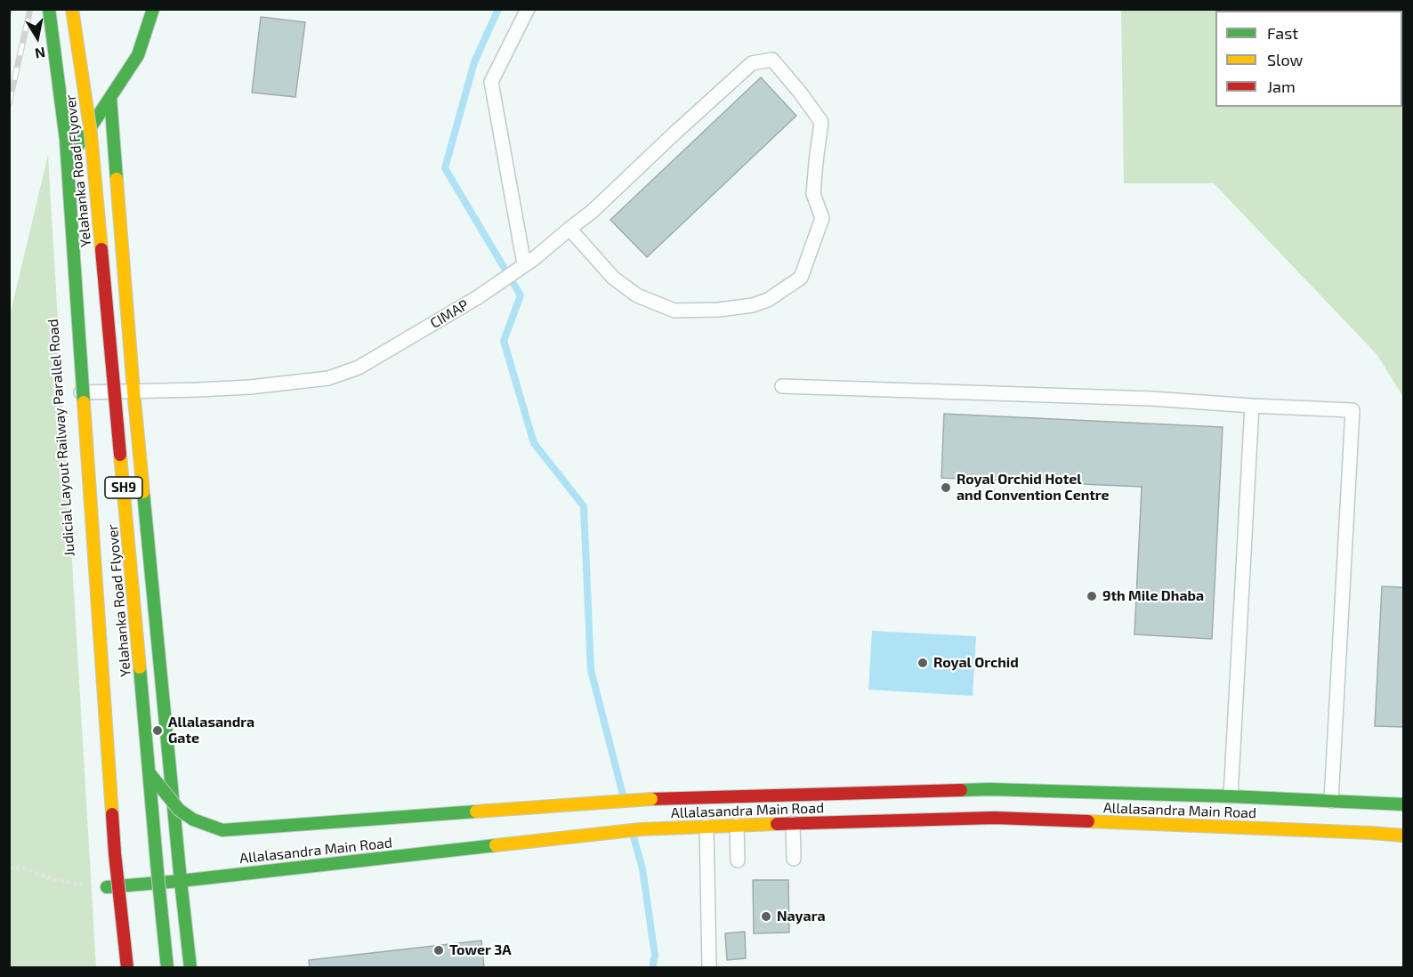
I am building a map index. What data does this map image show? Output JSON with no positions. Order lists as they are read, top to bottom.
{
  "streets": {
    "street": [
      "Yelahanka Road Flyover",
      "Judicial Layout Railway Parallel Road",
      "SH9",
      "Allalasandra Main Road"
    ],
    "lane": ["CIMAP"]
  },
  "crossings": [
    ["CIMAP", "Judicial Layout Railway Parallel Road"]
  ],
  "places": [
    "Royal Orchid Hotel and Convention Centre",
    "9th Mile Dhaba",
    "Royal Orchid",
    "Allalasandra Gate",
    "Nayara",
    "Tower 3A"
  ],
  "legend": ["Fast", "Slow", "Jam"],
  "north": "bottom"
}
